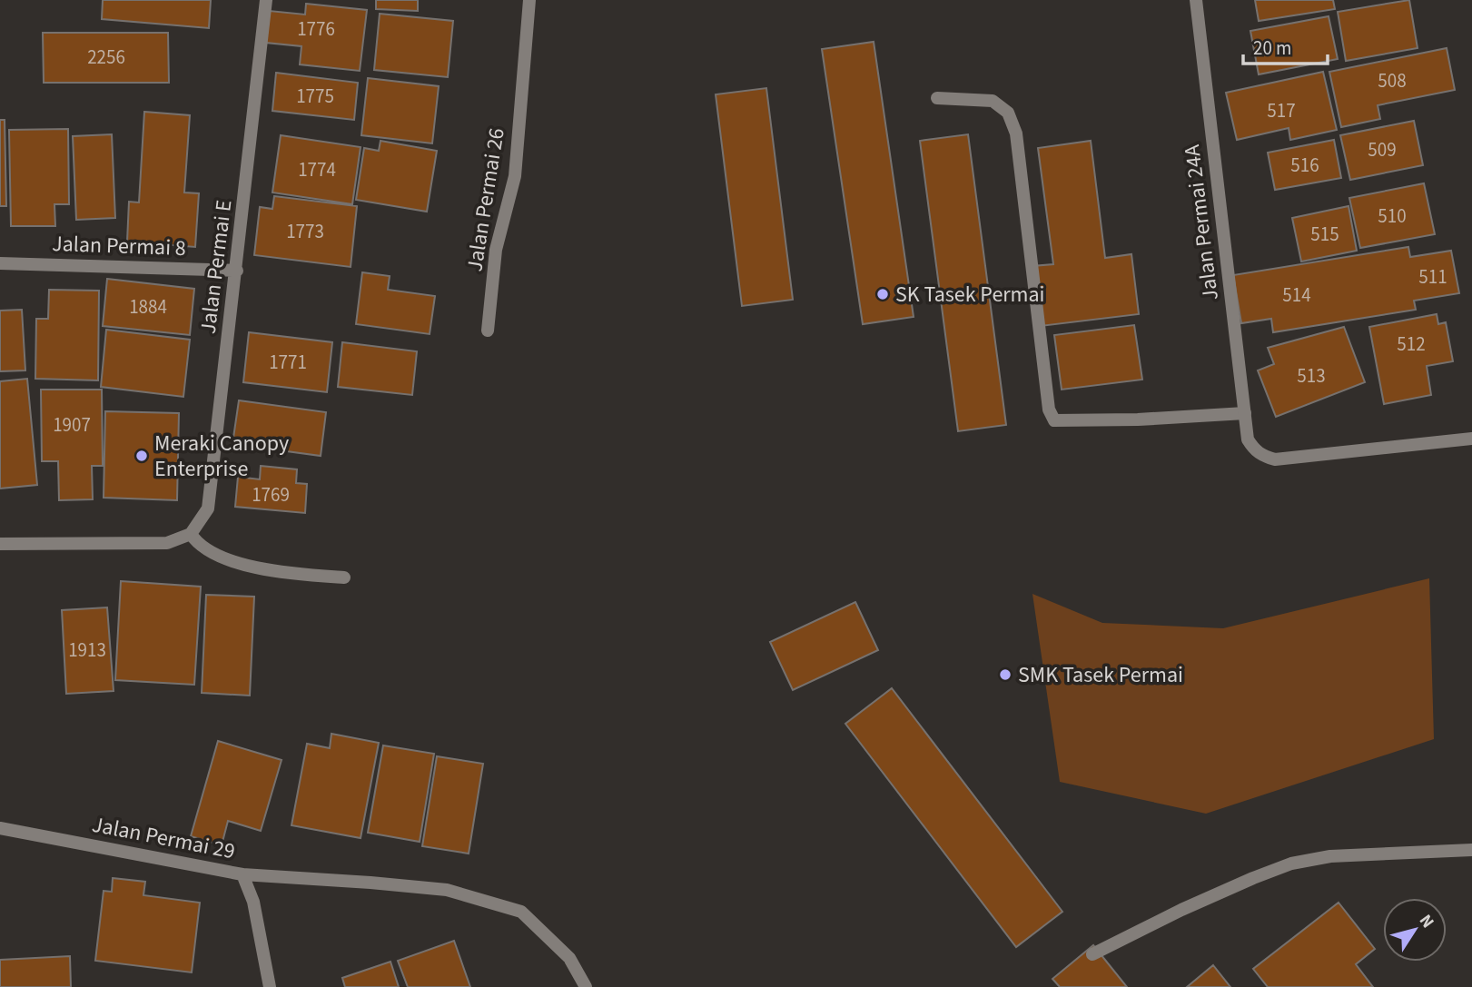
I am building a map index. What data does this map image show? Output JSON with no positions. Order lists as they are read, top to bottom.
{
  "streets": {
    "street": [
      "Jalan Permai 26",
      "Jalan Permai 24A",
      "Jalan Permai 8",
      "Jalan Permai E",
      "Jalan Permai 29"
    ]
  },
  "crossings": [
    ["Jalan Permai 8", "Jalan Permai E"]
  ],
  "places": ["SK Tasek Permai", "Meraki Canopy Enterprise", "SMK Tasek Permai"],
  "house_numbers": [
    "1776",
    "2256",
    "508",
    "1775",
    "517",
    "509",
    "516",
    "1774",
    "510",
    "1773",
    "515",
    "511",
    "514",
    "1884",
    "512",
    "1771",
    "513",
    "1907",
    "1769",
    "1913"
  ],
  "scale_bar": "20 m",
  "north": "top right"
}
